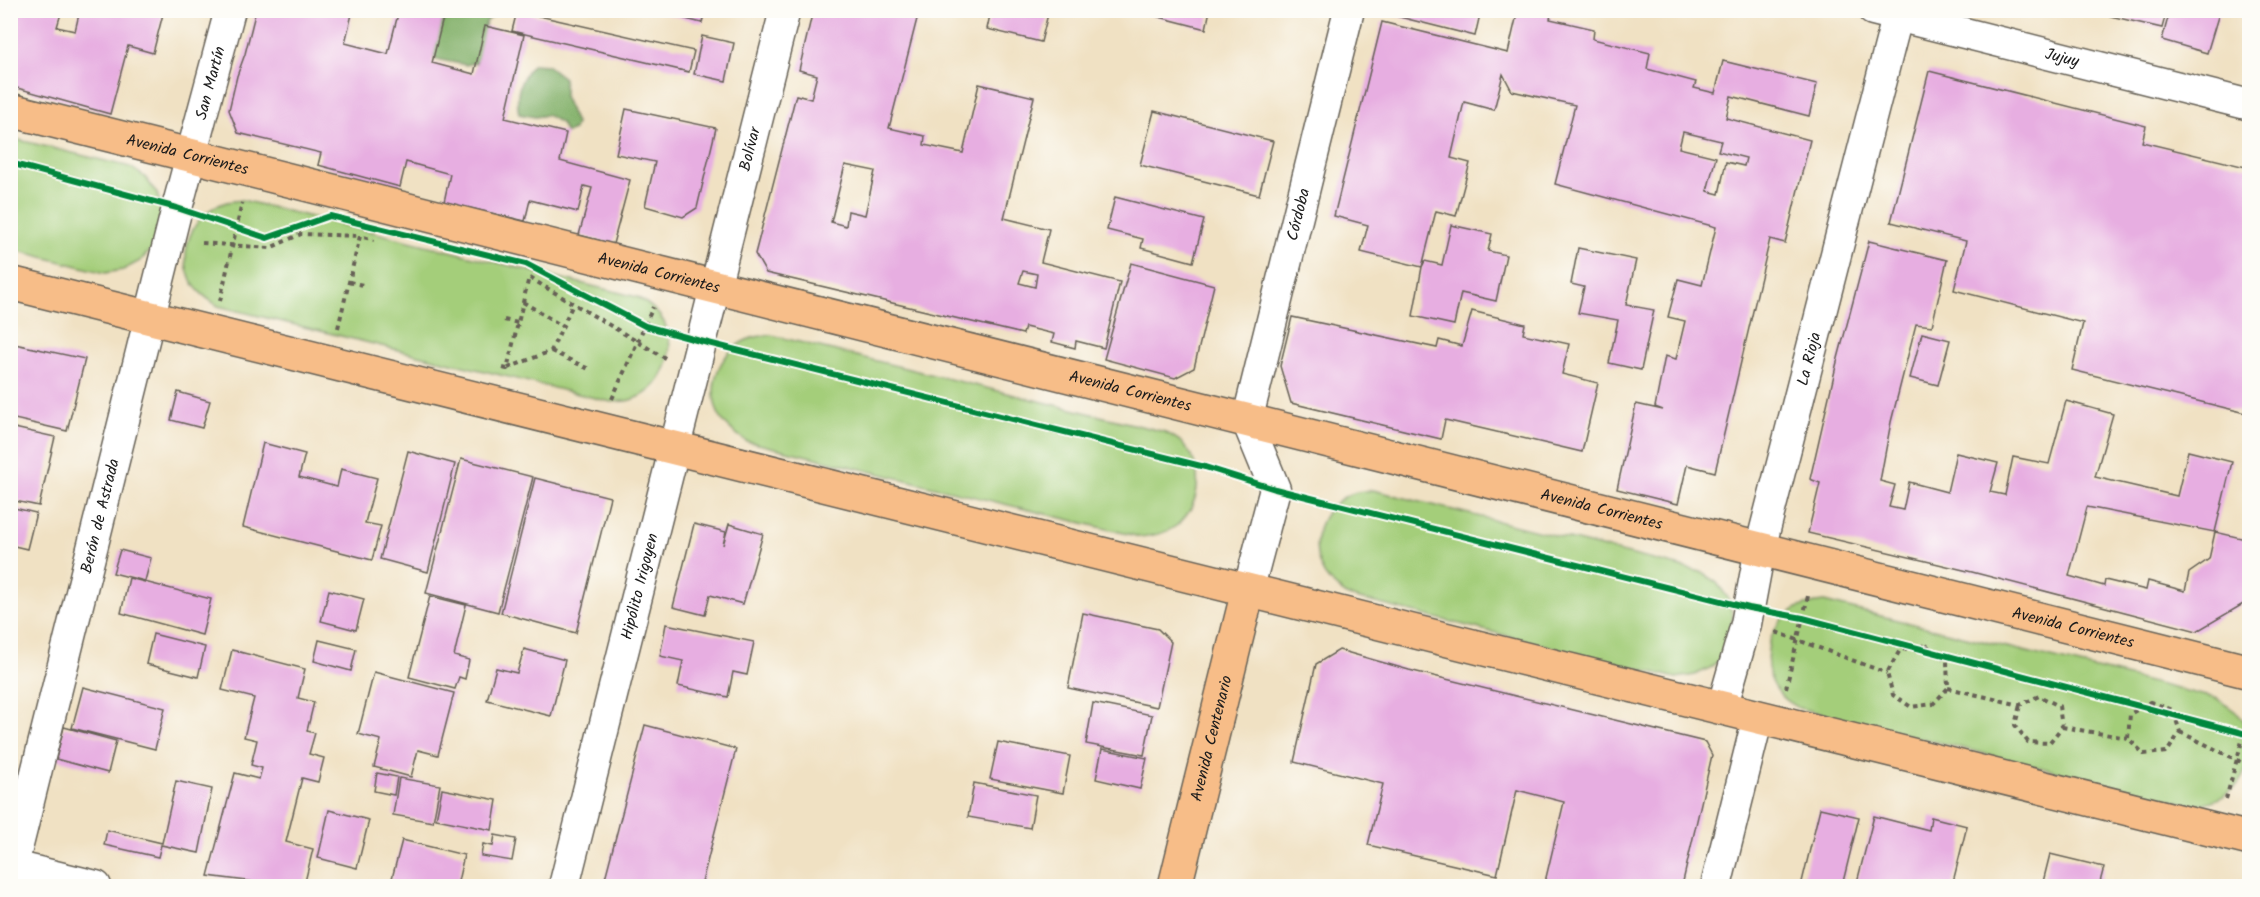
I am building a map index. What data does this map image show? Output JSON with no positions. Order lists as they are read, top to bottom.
{
  "streets": {
    "main road": ["Avenida Corrientes", "Avenida Centenario"],
    "street": [
      "Jujuy",
      "San Martín",
      "Bolívar",
      "Córdoba",
      "La Rioja",
      "Berón de Astrada",
      "Hipólito Irigoyen"
    ]
  },
  "crossings": [
    ["Jujuy", "La Rioja"],
    ["San Martín", "Avenida Corrientes"],
    ["San Martín", "Berón de Astrada"],
    ["Bolívar", "Avenida Corrientes"],
    ["Bolívar", "Hipólito Irigoyen"],
    ["Avenida Corrientes", "Córdoba"],
    ["Avenida Corrientes", "La Rioja"],
    ["Avenida Corrientes", "Berón de Astrada"],
    ["Avenida Corrientes", "Hipólito Irigoyen"]
  ]
}
